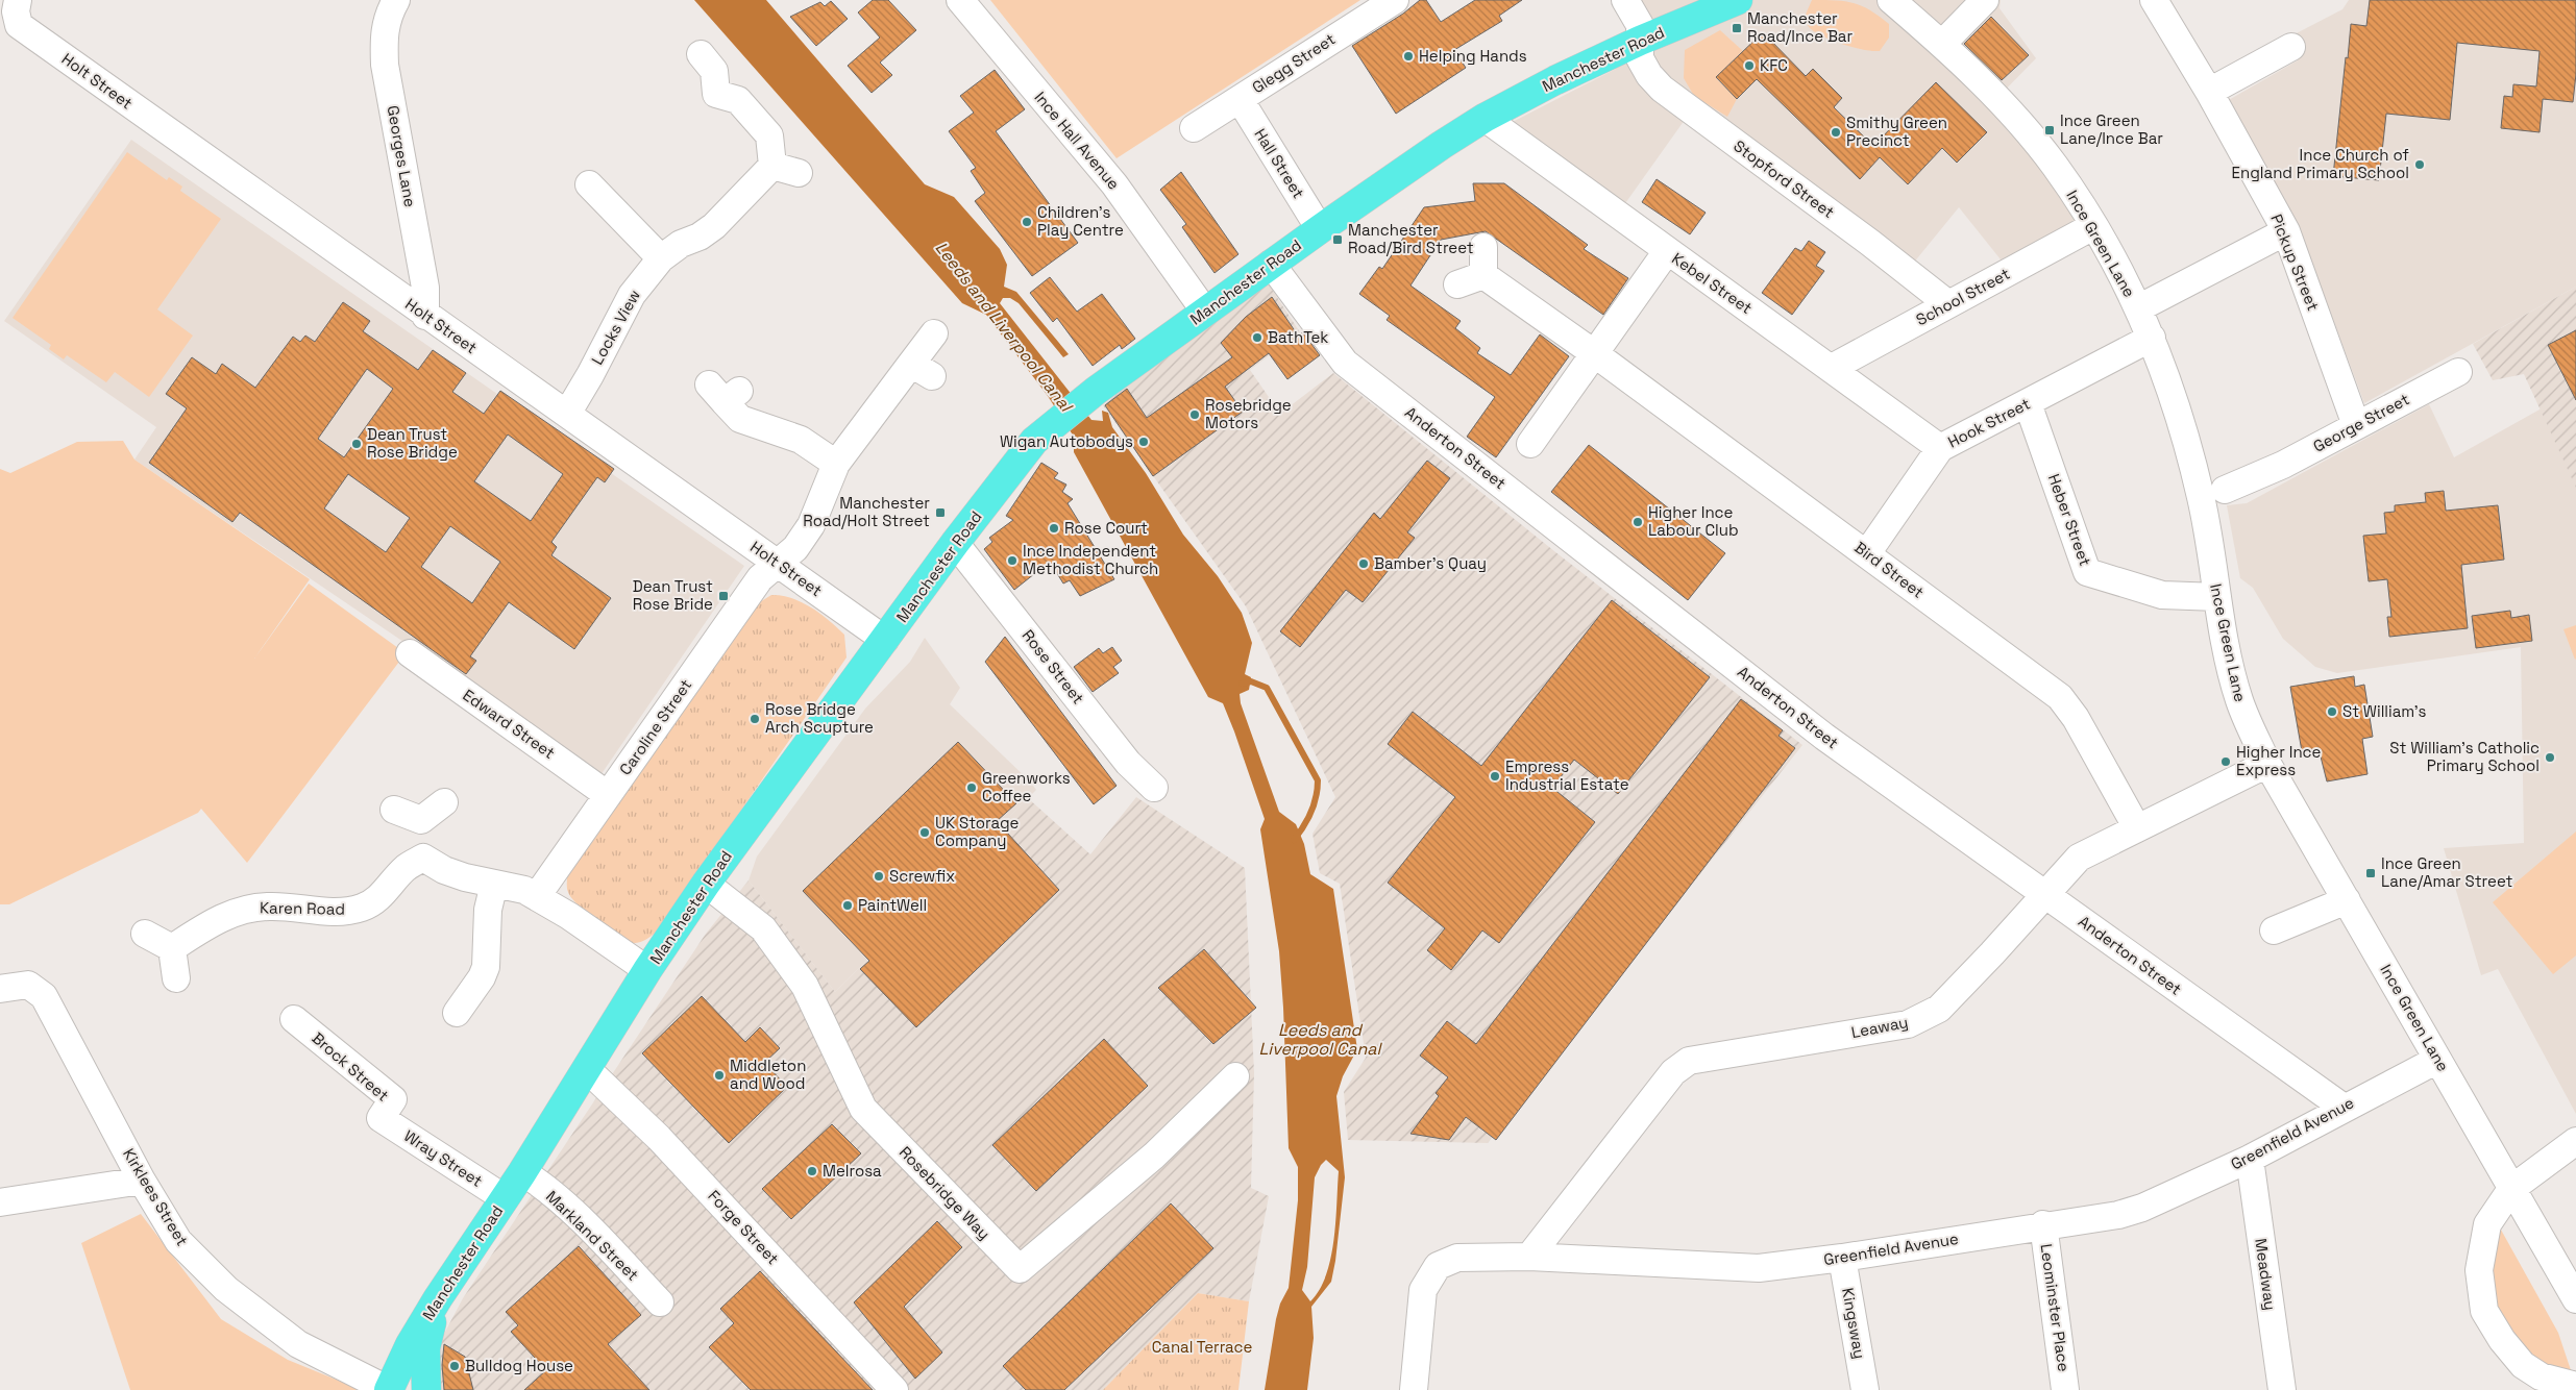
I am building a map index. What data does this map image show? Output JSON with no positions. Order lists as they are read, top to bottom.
{
  "streets": {
    "highway": ["Manchester Road"],
    "street": [
      "Glegg Street",
      "Holt Street",
      "Ince Hall Avenue",
      "Georges Lane",
      "Hall Street",
      "Stopford Street",
      "Ince Green Lane",
      "Pickup Street",
      "Kebel Street",
      "School Street",
      "Locks View",
      "Hook Street",
      "George Street",
      "Anderton Street",
      "Heber Street",
      "Bird Street",
      "Rose Street",
      "Edward Street",
      "Caroline Street",
      "Karen Road",
      "Leaway",
      "Brock Street",
      "Greenfield Avenue",
      "Wray Street",
      "Rosebridge Way",
      "Kirklees Street",
      "Forge Street",
      "Markland Street",
      "Meadway",
      "Leominster Place",
      "Kingsway"
    ]
  },
  "crossings": [
    ["Manchester Road", "Holt Street"],
    ["Manchester Road", "Ince Hall Avenue"],
    ["Manchester Road", "Hall Street"],
    ["Manchester Road", "Stopford Street"],
    ["Manchester Road", "Kebel Street"],
    ["Manchester Road", "Anderton Street"],
    ["Manchester Road", "Rose Street"],
    ["Manchester Road", "Wray Street"],
    ["Manchester Road", "Rosebridge Way"],
    ["Manchester Road", "Kirklees Street"],
    ["Manchester Road", "Forge Street"],
    ["Manchester Road", "Markland Street"],
    ["Glegg Street", "Hall Street"],
    ["Holt Street", "Georges Lane"],
    ["Holt Street", "Locks View"],
    ["Holt Street", "Caroline Street"],
    ["Stopford Street", "School Street"],
    ["Ince Green Lane", "School Street"],
    ["Ince Green Lane", "Hook Street"],
    ["Ince Green Lane", "Heber Street"],
    ["Ince Green Lane", "Leaway"],
    ["Ince Green Lane", "Greenfield Avenue"],
    ["Pickup Street", "George Street"],
    ["Kebel Street", "School Street"],
    ["Kebel Street", "Hook Street"],
    ["Hook Street", "Heber Street"],
    ["Hook Street", "Bird Street"],
    ["Anderton Street", "Leaway"],
    ["Anderton Street", "Greenfield Avenue"],
    ["Bird Street", "Leaway"],
    ["Edward Street", "Caroline Street"],
    ["Leaway", "Greenfield Avenue"],
    ["Brock Street", "Wray Street"],
    ["Greenfield Avenue", "Meadway"],
    ["Greenfield Avenue", "Leominster Place"],
    ["Greenfield Avenue", "Kingsway"]
  ],
  "water": ["Leeds and Liverpool Canal"],
  "parks": ["Canal Terrace"],
  "places": {
    "transit": [
      "Manchester Road/Ince Bar",
      "Ince Green Lane/Ince Bar",
      "Manchester Road/Bird Street",
      "Manchester Road/Holt Street",
      "Dean Trust Rose Bride",
      "Ince Green Lane/Amar Street"
    ],
    "other": [
      "Helping Hands",
      "KFC",
      "Smithy Green Precinct",
      "Ince Church of England Primary School",
      "Children's Play Centre",
      "BathTek",
      "Rosebridge Motors",
      "Wigan Autobodys",
      "Dean Trust Rose Bridge",
      "Higher Ince Labour Club",
      "Rose Court",
      "Ince Independent Methodist Church",
      "Bamber's Quay",
      "St William's",
      "Rose Bridge Arch Scupture",
      "St William's Catholic Primary School",
      "Higher Ince Express",
      "Empress Industrial Estate",
      "Greenworks Coffee",
      "UK Storage Company",
      "Screwfix",
      "PaintWell",
      "Middleton and Wood",
      "Melrosa",
      "Bulldog House"
    ]
  }
}
